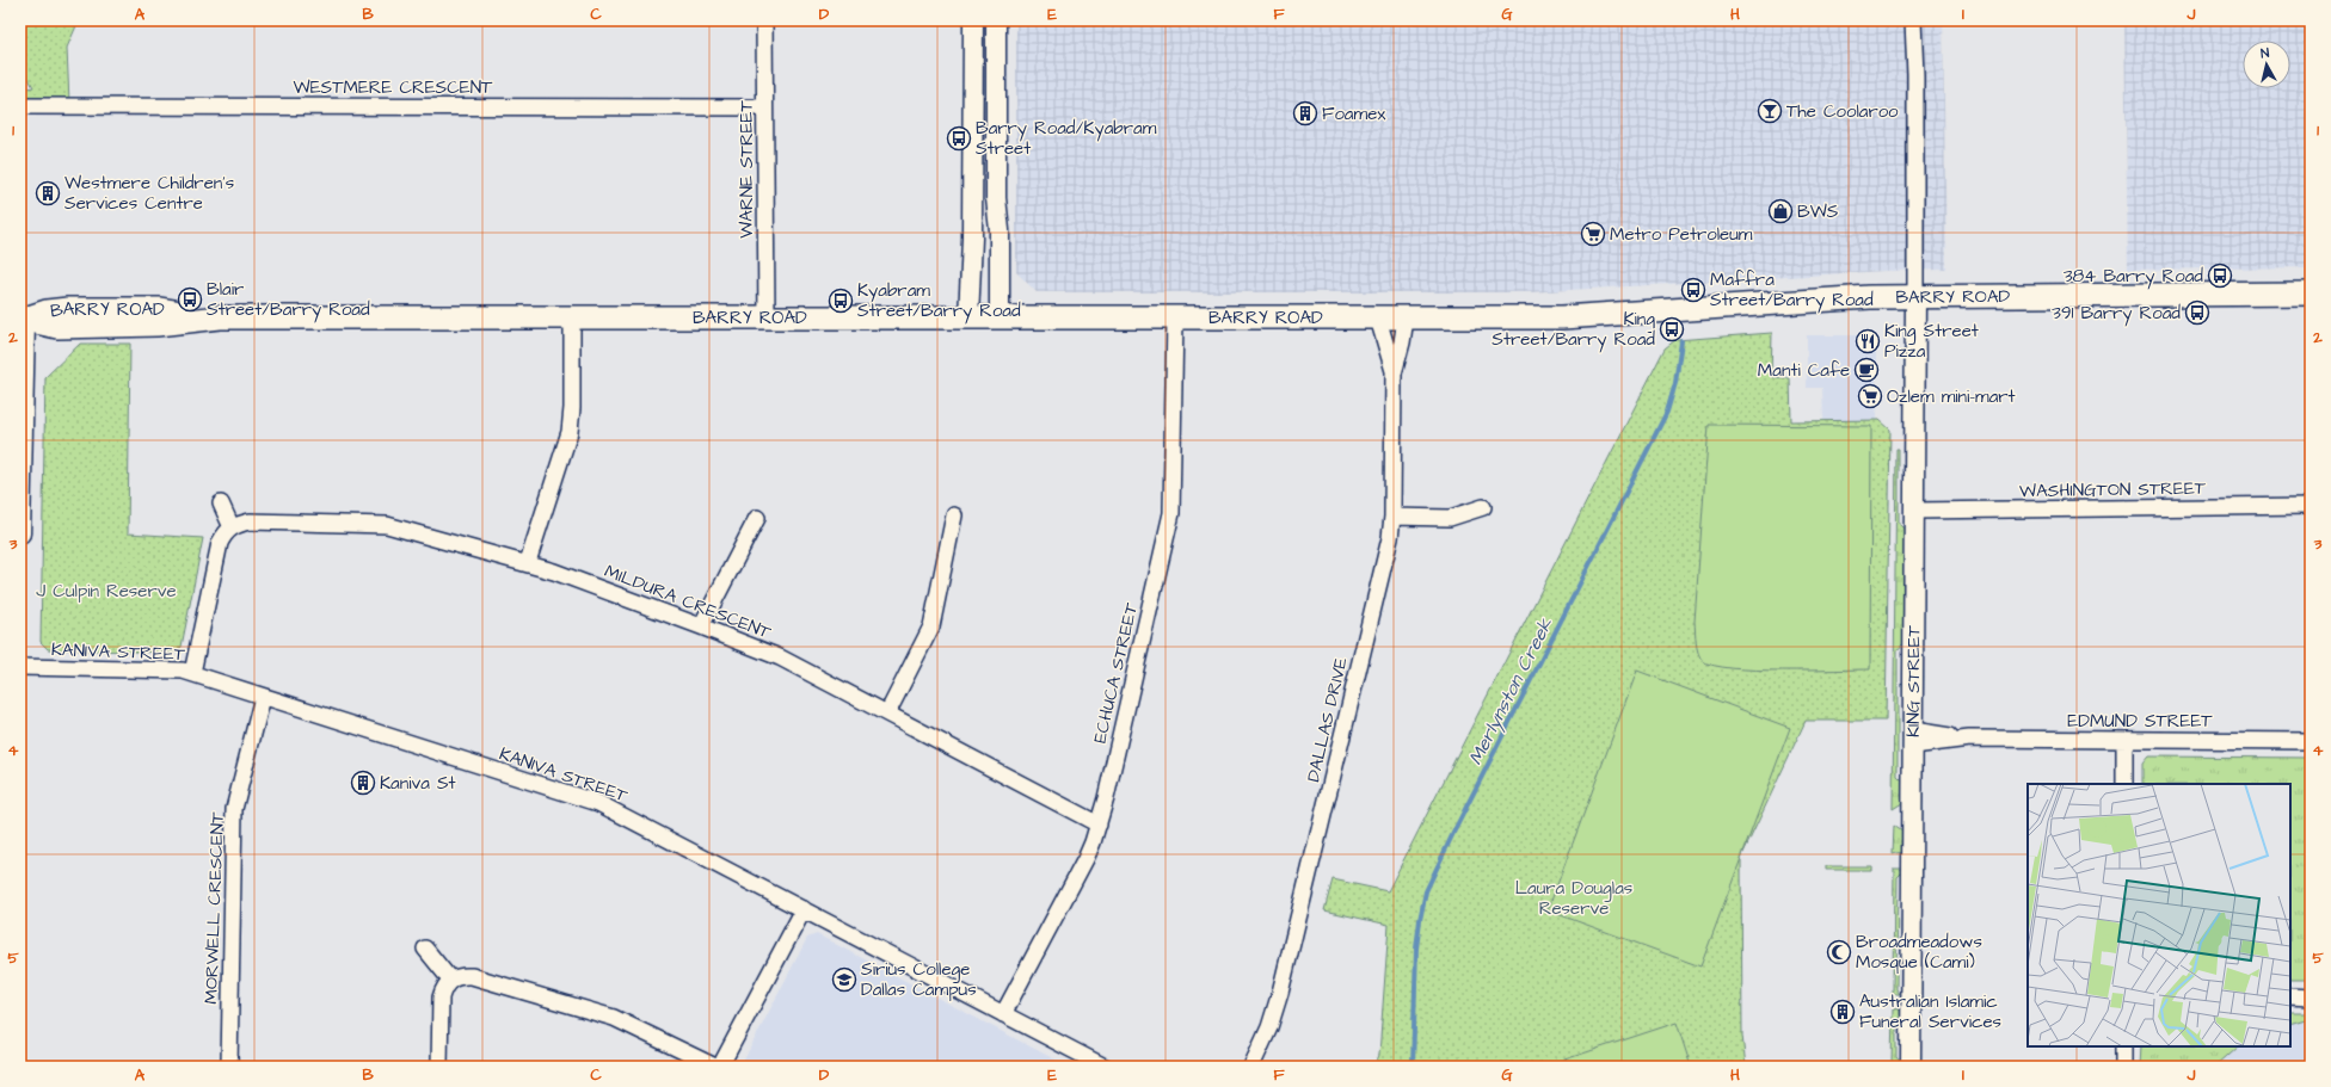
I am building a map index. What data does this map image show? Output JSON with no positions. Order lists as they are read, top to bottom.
{
  "streets": {
    "main road": ["BARRY ROAD"],
    "street": [
      "WESTMERE CRESCENT",
      "WARNE STREET",
      "WASHINGTON STREET",
      "MILDURA CRESCENT",
      "KANIVA STREET",
      "ECHUCA STREET",
      "KING STREET",
      "DALLAS DRIVE",
      "EDMUND STREET",
      "MORWELL CRESCENT"
    ]
  },
  "crossings": [
    ["WESTMERE CRESCENT", "WARNE STREET"],
    ["WARNE STREET", "BARRY ROAD"],
    ["BARRY ROAD", "ECHUCA STREET"],
    ["BARRY ROAD", "KING STREET"],
    ["BARRY ROAD", "DALLAS DRIVE"],
    ["WASHINGTON STREET", "KING STREET"],
    ["MILDURA CRESCENT", "ECHUCA STREET"],
    ["KANIVA STREET", "ECHUCA STREET"],
    ["KANIVA STREET", "MORWELL CRESCENT"],
    ["KING STREET", "EDMUND STREET"]
  ],
  "water": ["Merlynston Creek"],
  "parks": ["J Culpin Reserve", "Laura Douglas Reserve"],
  "places": {
    "bar": ["The Coolaroo"],
    "building": [
      "Foamex",
      "Westmere Children's Services Centre",
      "Kaniva St",
      "Australian Islamic Funeral Services"
    ],
    "bus stop": [
      "Barry Road/Kyabram Street",
      "384 Barry Road",
      "Maffra Street/Barry Road",
      "Blair Street/Barry Road",
      "Kyabram Street/Barry Road",
      "391 Barry Road",
      "King Street/Barry Road"
    ],
    "shop": ["BWS"],
    "supermarket": ["Metro Petroleum", "Ozlem mini-mart"],
    "restaurant": ["King Street Pizza"],
    "cafe": ["Manti Cafe"],
    "mosque": ["Broadmeadows Mosque (Cami)"],
    "school or university": ["Sirius College Dallas Campus"]
  },
  "north": "top",
  "grid": {
    "columns": [
      "A",
      "B",
      "C",
      "D",
      "E",
      "F",
      "G",
      "H",
      "I",
      "J"
    ],
    "rows": [
      "1",
      "2",
      "3",
      "4",
      "5"
    ]
  }
}
